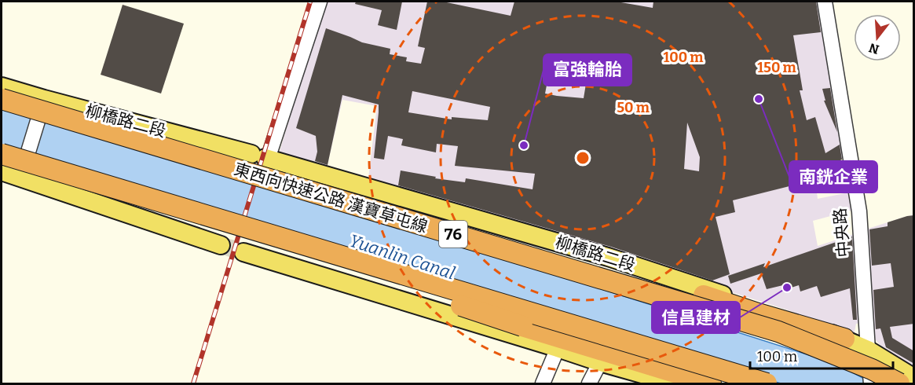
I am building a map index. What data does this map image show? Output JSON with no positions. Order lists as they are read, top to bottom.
{
  "streets": {
    "highway": ["東西向快速公路 漢寶草屯線", "76"],
    "main road": ["柳橋路二段"],
    "street": ["中央路"]
  },
  "crossings": [
    ["柳橋路二段", "東西向快速公路 漢寶草屯線"],
    ["柳橋路二段", "中央路"]
  ],
  "water": ["Yuanlin Canal"],
  "places": ["南銧企業", "富強輪胎", "信昌建材"],
  "scale_bar": "100 m",
  "north": "bottom",
  "rings": ["100 m", "150 m", "50 m"]
}
